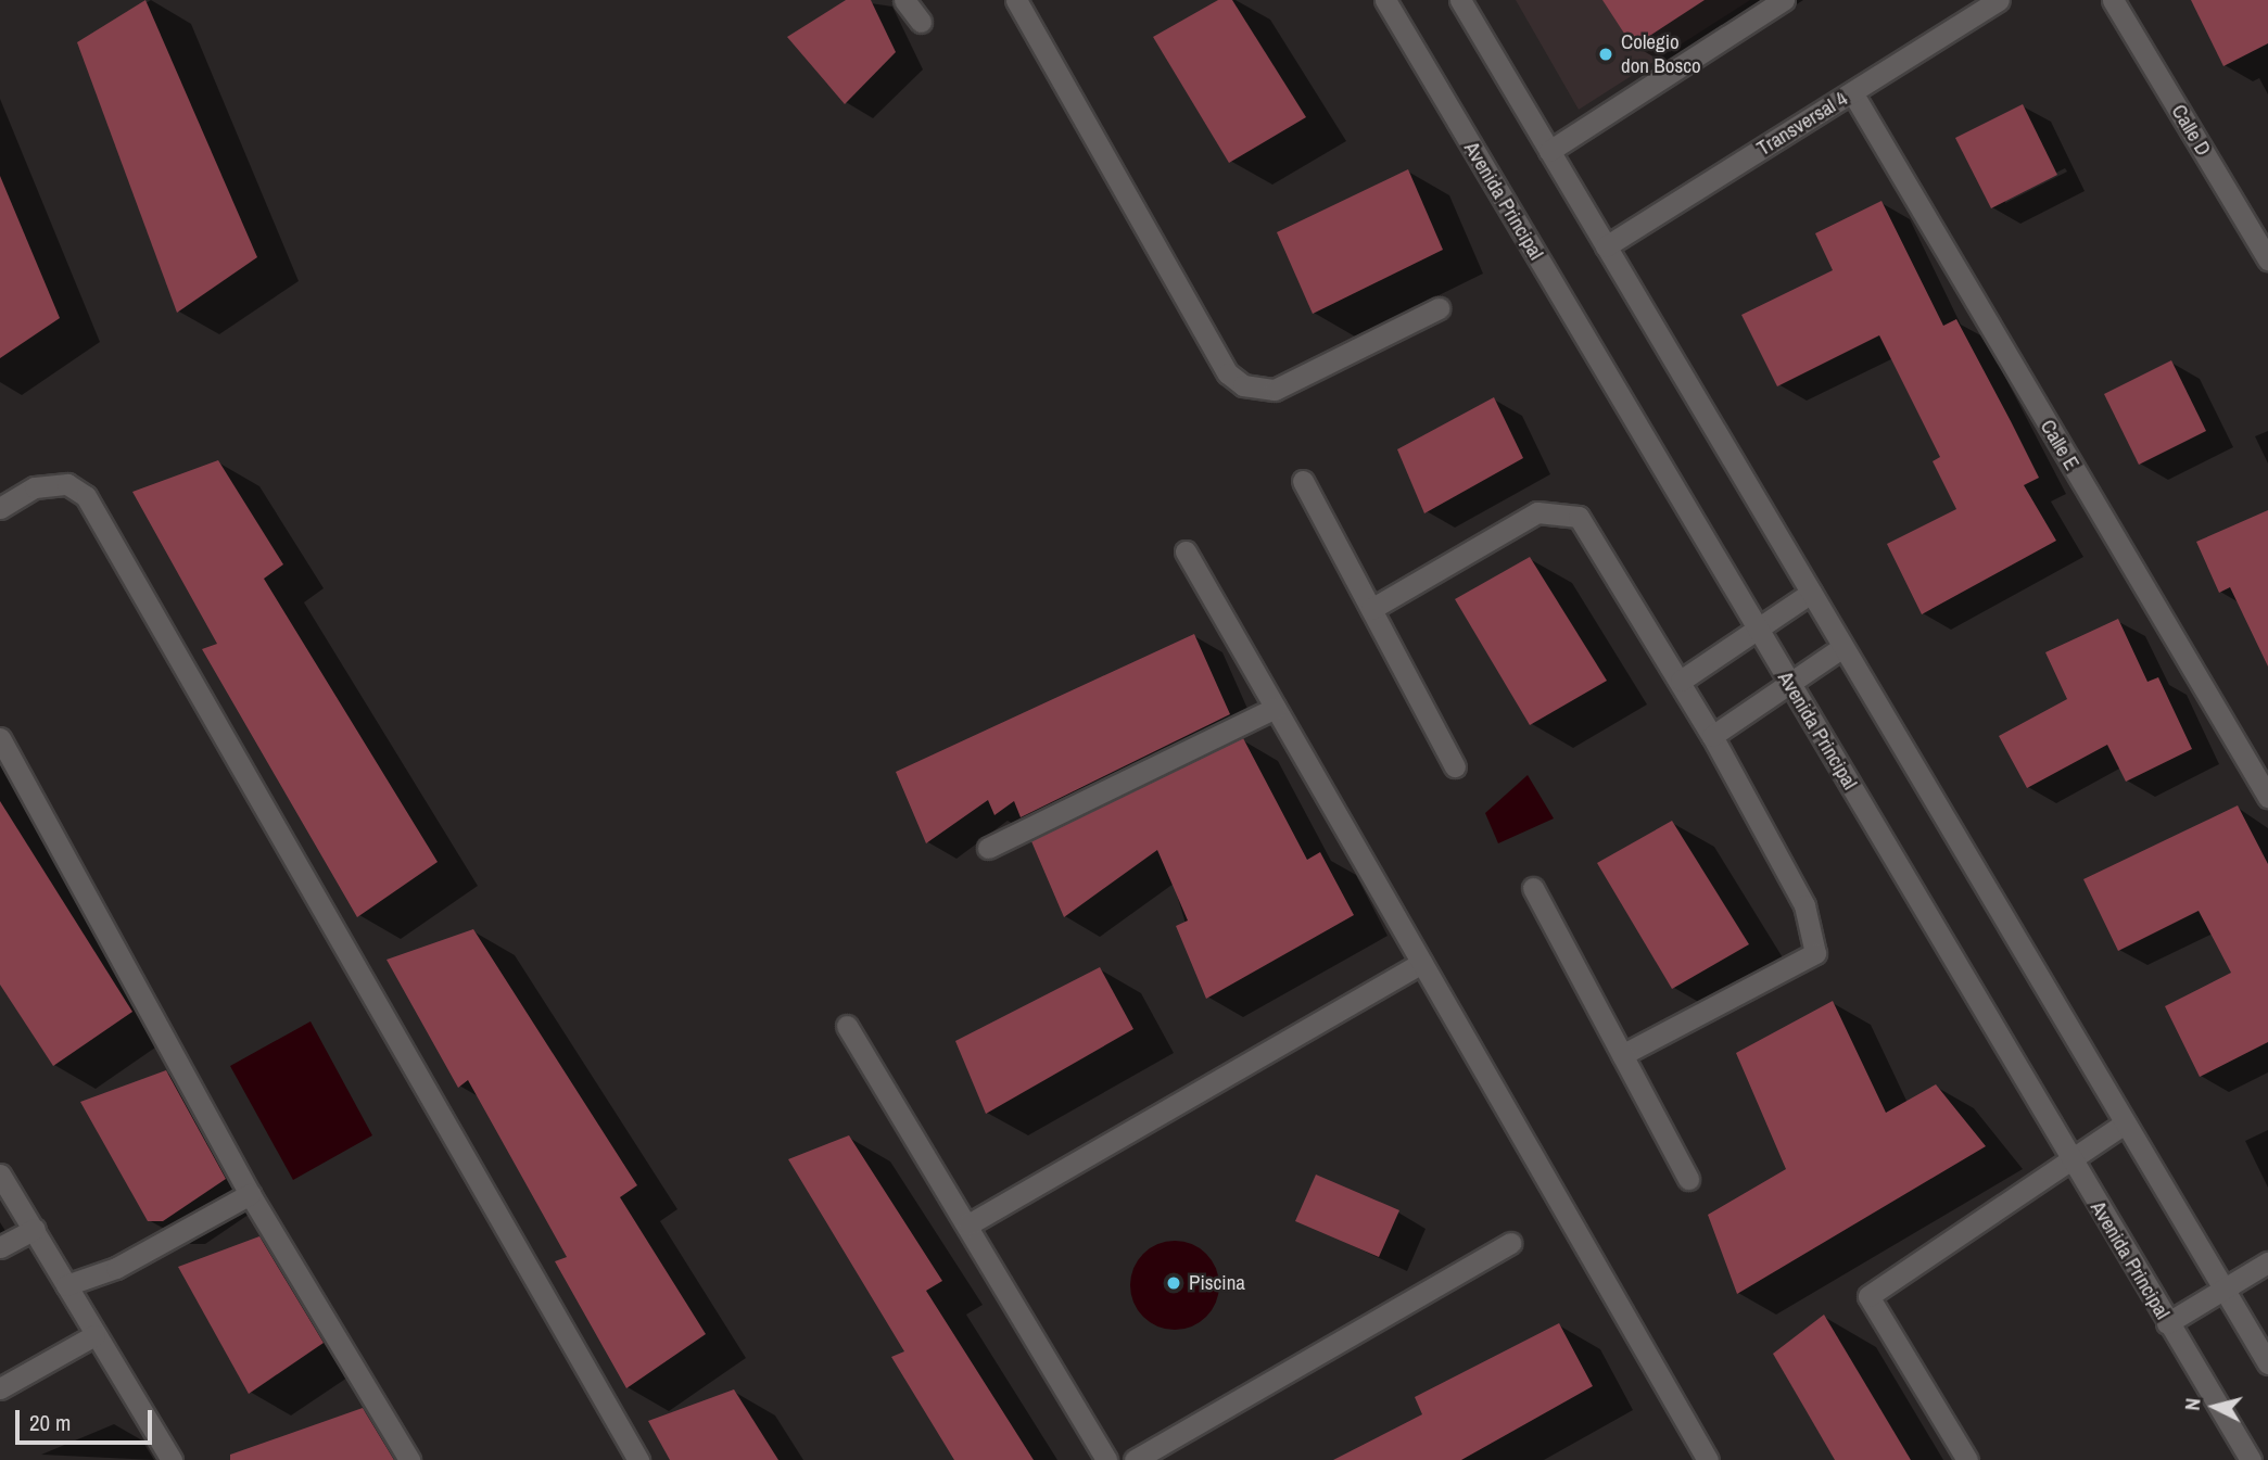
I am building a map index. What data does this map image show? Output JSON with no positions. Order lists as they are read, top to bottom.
{
  "streets": {
    "street": [
      "Transversal 4",
      "Calle D",
      "Avenida Principal",
      "Calle E"
    ]
  },
  "crossings": [
    ["Transversal 4", "Calle E"]
  ],
  "places": ["Colegio don Bosco", "Piscina"],
  "scale_bar": "20 m",
  "north": "left"
}
